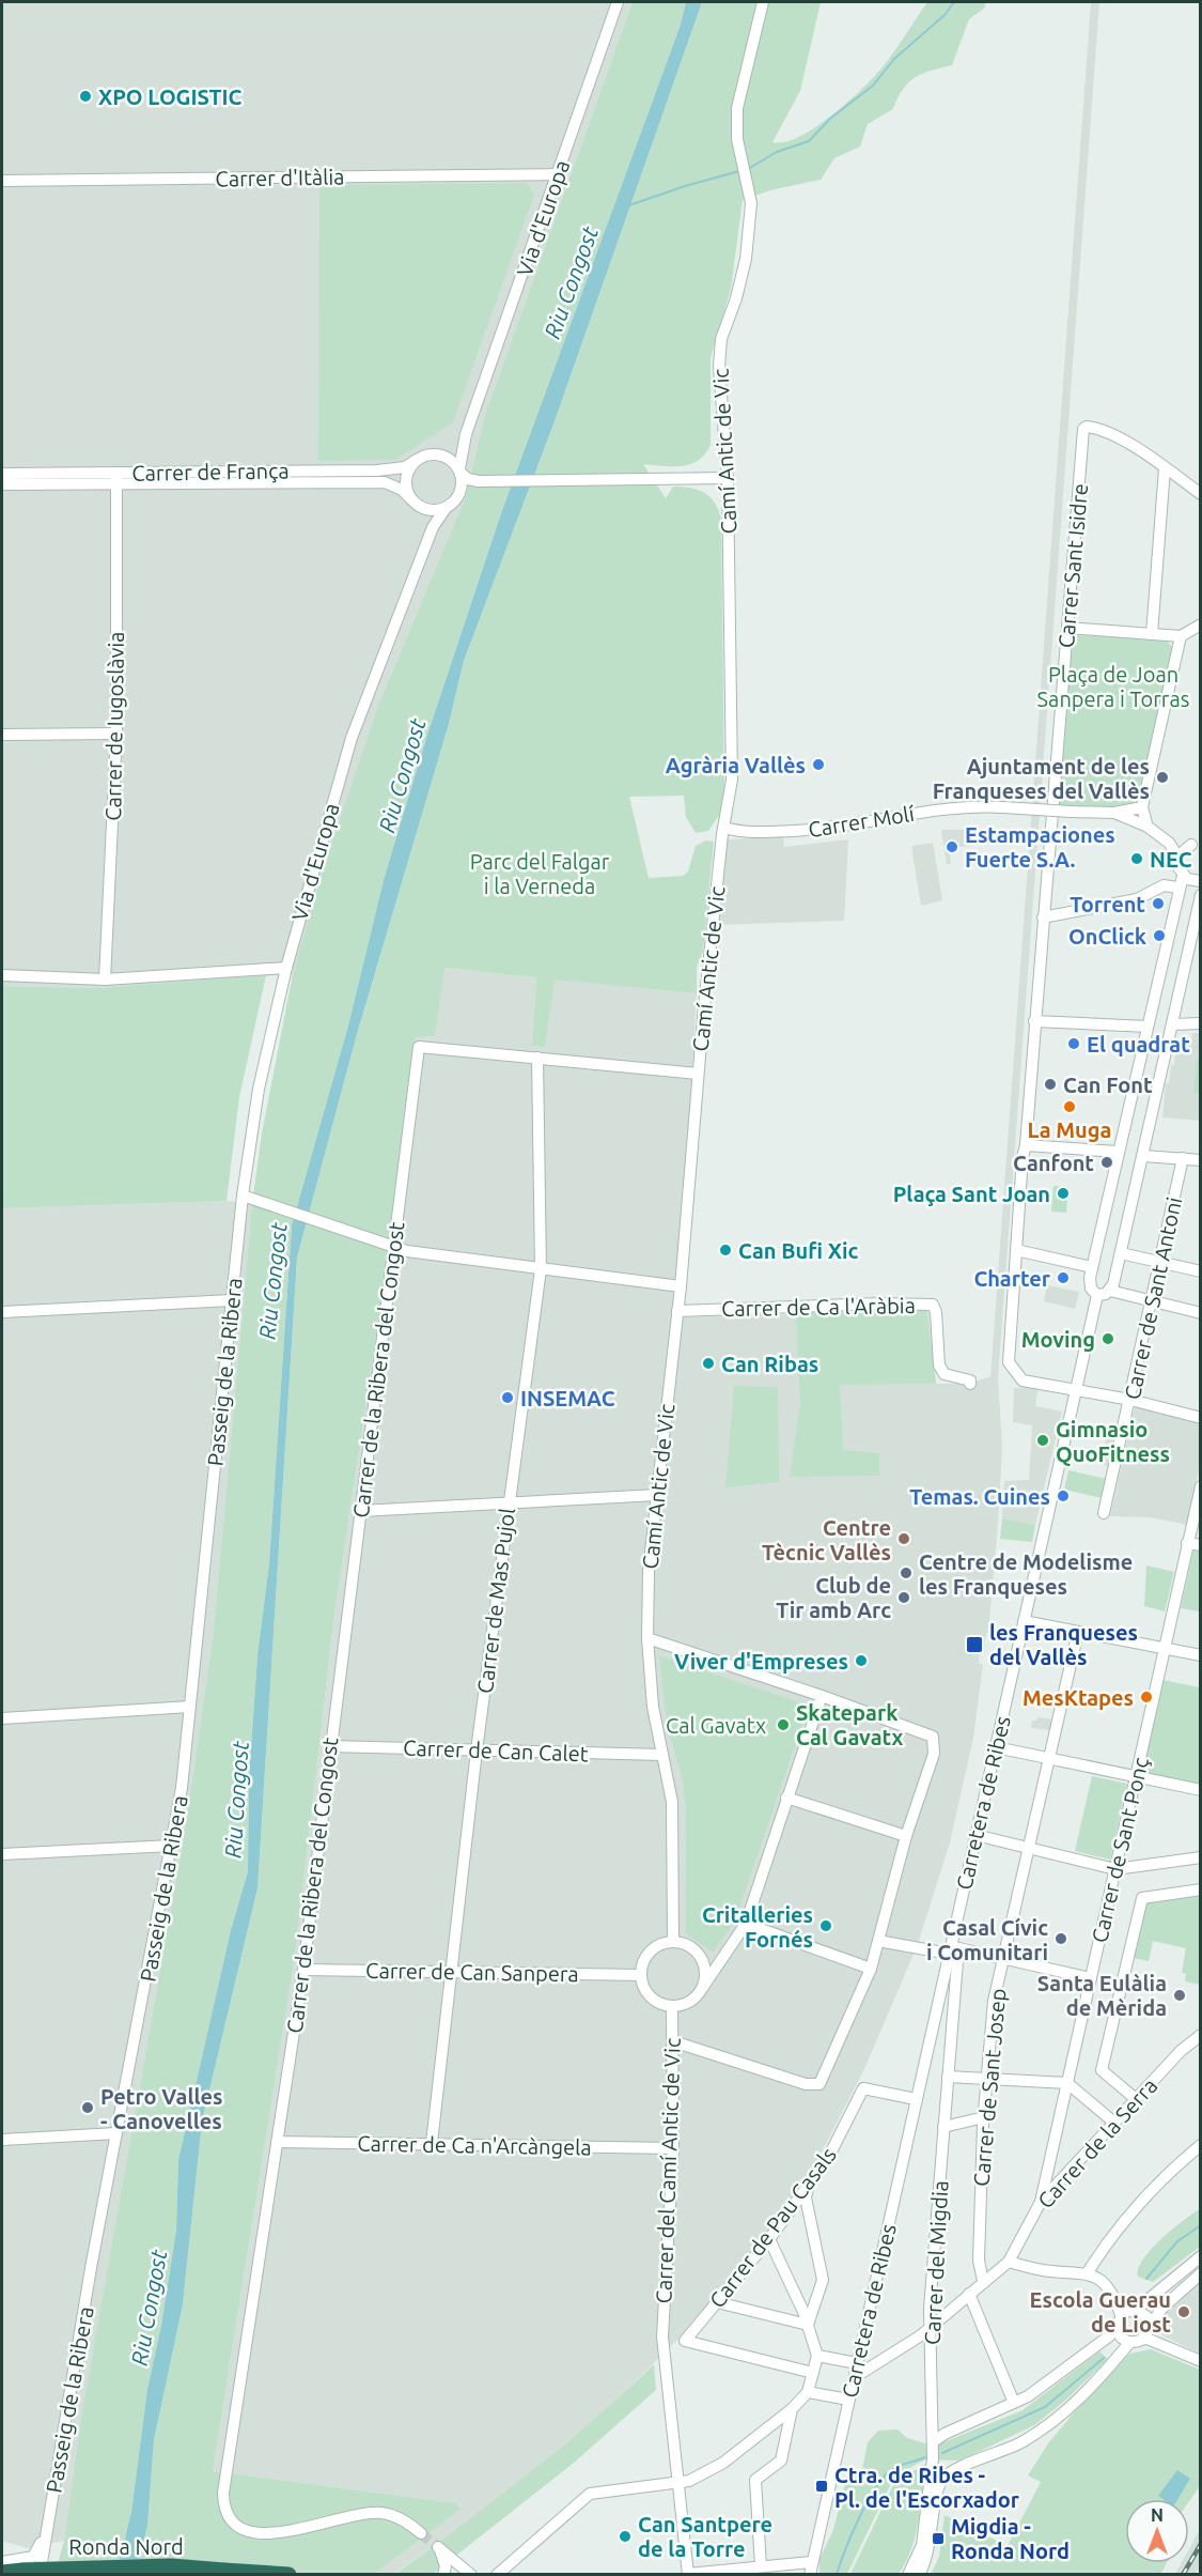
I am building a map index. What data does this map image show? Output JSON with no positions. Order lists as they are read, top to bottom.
{
  "streets": {
    "highway": ["Ronda Nord"],
    "street": [
      "Carrer d'Itàlia",
      "Via d'Europa",
      "Camí Antic de Vic",
      "Carrer de França",
      "Carrer Sant Isidre",
      "Carrer de Iugoslàvia",
      "Carrer Molí",
      "Carrer de Sant Antoni",
      "Carrer de Ca l'Aràbia",
      "Carrer de la Ribera del Congost",
      "Passeig de la Ribera",
      "Carrer de Mas Pujol",
      "Carrer de Can Calet",
      "Carretera de Ribes",
      "Carrer de Sant Ponç",
      "Carrer de Can Sanpera",
      "Carrer de Sant Josep",
      "Carrer de la Serra",
      "Carrer de Ca n'Arcàngela",
      "Carrer del Camí Antic de Vic",
      "Carrer de Pau Casals",
      "Carrer del Migdia"
    ]
  },
  "crossings": [
    ["Carrer d'Itàlia", "Via d'Europa"],
    ["Via d'Europa", "Carrer de França"],
    ["Via d'Europa", "Passeig de la Ribera"],
    ["Camí Antic de Vic", "Carrer Molí"],
    ["Camí Antic de Vic", "Carrer de Ca l'Aràbia"],
    ["Camí Antic de Vic", "Carrer de Can Calet"],
    ["Camí Antic de Vic", "Carrer de Can Sanpera"],
    ["Camí Antic de Vic", "Carrer del Camí Antic de Vic"],
    ["Carrer de França", "Carrer de Iugoslàvia"],
    ["Carrer Sant Isidre", "Carrer de Sant Antoni"],
    ["Carrer Sant Isidre", "Carretera de Ribes"],
    ["Carrer de la Ribera del Congost", "Carrer de Mas Pujol"],
    ["Carrer de la Ribera del Congost", "Carrer de Can Calet"],
    ["Carrer de la Ribera del Congost", "Carrer de Can Sanpera"],
    ["Carrer de la Ribera del Congost", "Carrer de Ca n'Arcàngela"],
    ["Carrer de Mas Pujol", "Carrer de Can Calet"],
    ["Carrer de Mas Pujol", "Carrer de Can Sanpera"],
    ["Carrer de Mas Pujol", "Carrer de Ca n'Arcàngela"],
    ["Carretera de Ribes", "Carrer de la Serra"],
    ["Carretera de Ribes", "Carrer de Pau Casals"],
    ["Carretera de Ribes", "Carrer del Migdia"],
    ["Carrer de Sant Ponç", "Carrer de la Serra"],
    ["Carrer de Can Sanpera", "Carrer del Camí Antic de Vic"],
    ["Carrer de Sant Josep", "Carrer de la Serra"],
    ["Carrer de la Serra", "Carrer del Migdia"],
    ["Carrer de Ca n'Arcàngela", "Carrer del Camí Antic de Vic"]
  ],
  "water": ["Riu Congost"],
  "parks": ["Plaça de Joan Sanpera i Torras", "Parc del Falgar i la Verneda", "Cal Gavatx"],
  "places": {
    "other": [
      "XPO LOGISTIC",
      "Agrària Vallès",
      "Ajuntament de les Franqueses del Vallès",
      "Estampaciones Fuerte S.A.",
      "NEC",
      "Torrent",
      "OnClick",
      "El quadrat",
      "Can Font",
      "La Muga",
      "Canfont",
      "Plaça Sant Joan",
      "Can Bufi Xic",
      "Charter",
      "Moving",
      "Can Ribas",
      "INSEMAC",
      "Gimnasio QuoFitness",
      "Temas. Cuines",
      "Centre Tècnic Vallès",
      "Centre de Modelisme les Franqueses",
      "Club de Tir amb Arc",
      "Viver d'Empreses",
      "MesKtapes",
      "Skatepark Cal Gavatx",
      "Critalleries Fornés",
      "Casal Cívic i Comunitari",
      "Santa Eulàlia de Mèrida",
      "Petro Valles - Canovelles",
      "Escola Guerau de Liost",
      "Can Santpere de la Torre"
    ],
    "transit": ["les Franqueses del Vallès", "Ctra. de Ribes - Pl. de l'Escorxador", "Migdia - Ronda Nord"]
  },
  "north": "top"
}
